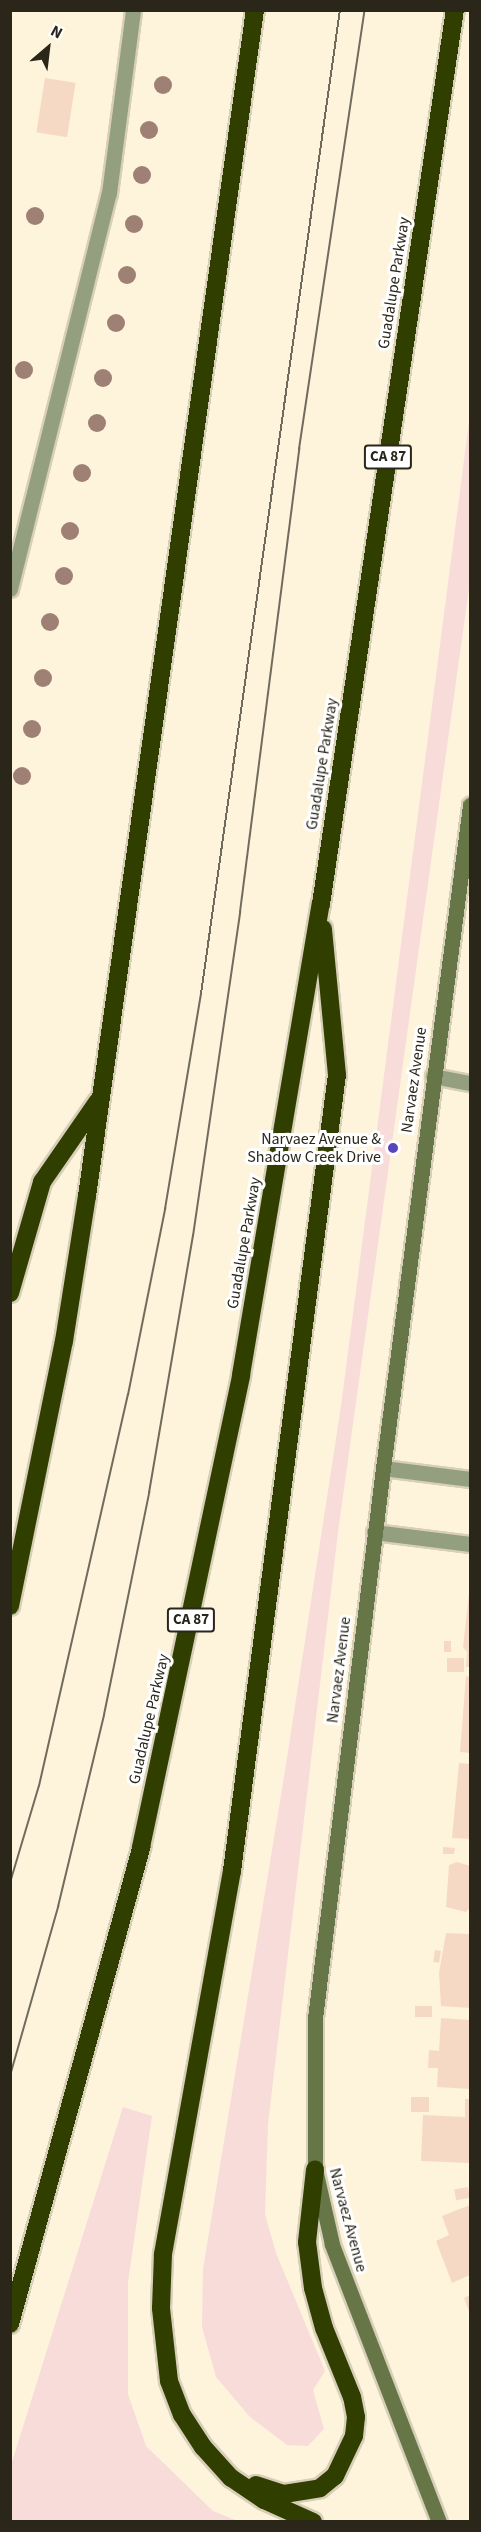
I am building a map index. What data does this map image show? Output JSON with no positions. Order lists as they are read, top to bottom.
{
  "streets": {
    "highway": ["Guadalupe Parkway", "CA 87"],
    "main road": ["Narvaez Avenue"]
  },
  "places": ["Narvaez Avenue & Shadow Creek Drive"],
  "north": "top right"
}
